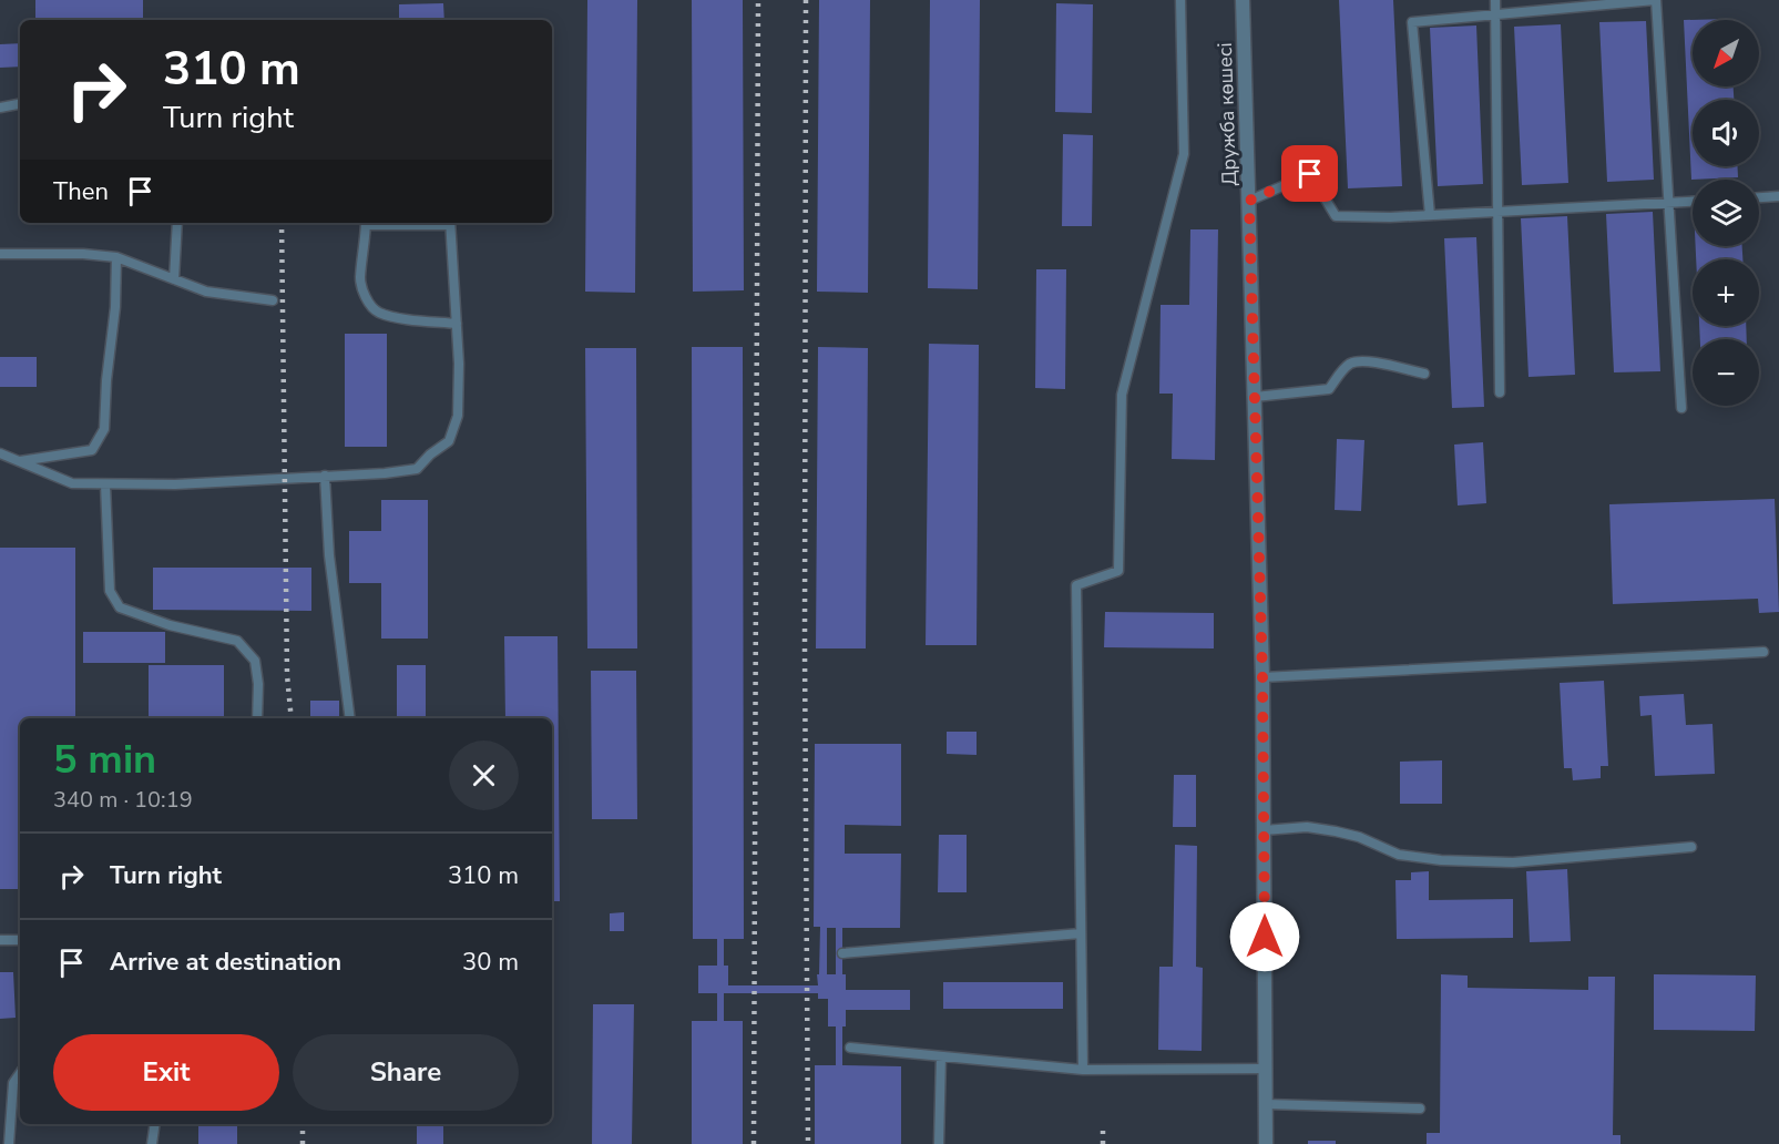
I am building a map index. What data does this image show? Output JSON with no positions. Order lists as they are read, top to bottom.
{
  "streets": {
    "street": ["Дружба көшесі"]
  },
  "north": "bottom left",
  "page": {
    "map_buttons": ["+", "−"],
    "turn": ["310 m", "Turn right"],
    "then": "Then",
    "heading": ["5 min", "340 m · 10:19"],
    "list": [
      {
        "name": "Turn right",
        "value": "310 m"
      },
      {
        "name": "Arrive at destination",
        "value": "30 m"
      }
    ],
    "buttons": ["Exit", "Share"]
  }
}
